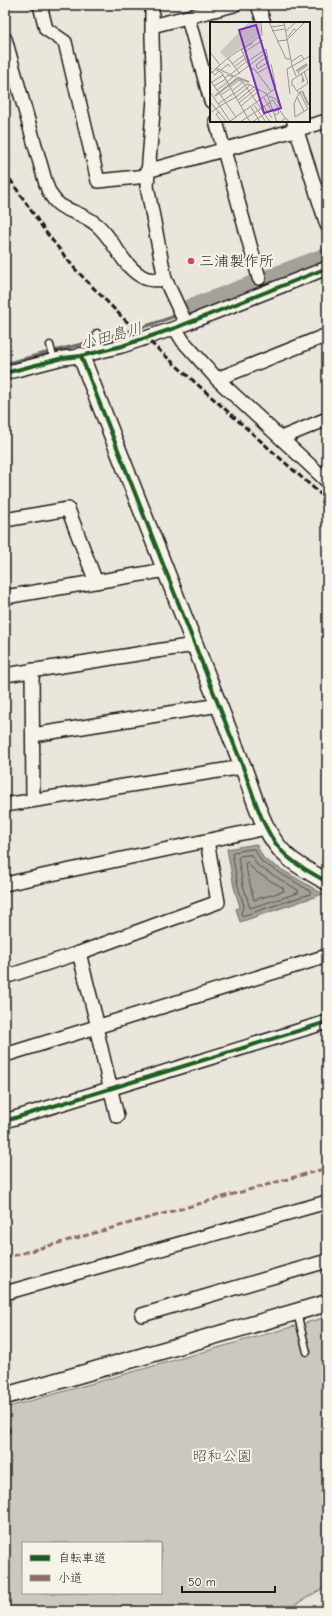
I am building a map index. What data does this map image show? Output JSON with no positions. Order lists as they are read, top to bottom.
{
  "water": ["小田島川"],
  "parks": ["昭和公園"],
  "places": ["三浦製作所"],
  "legend": ["自転車道", "小道"],
  "scale_bar": "50 m"
}
